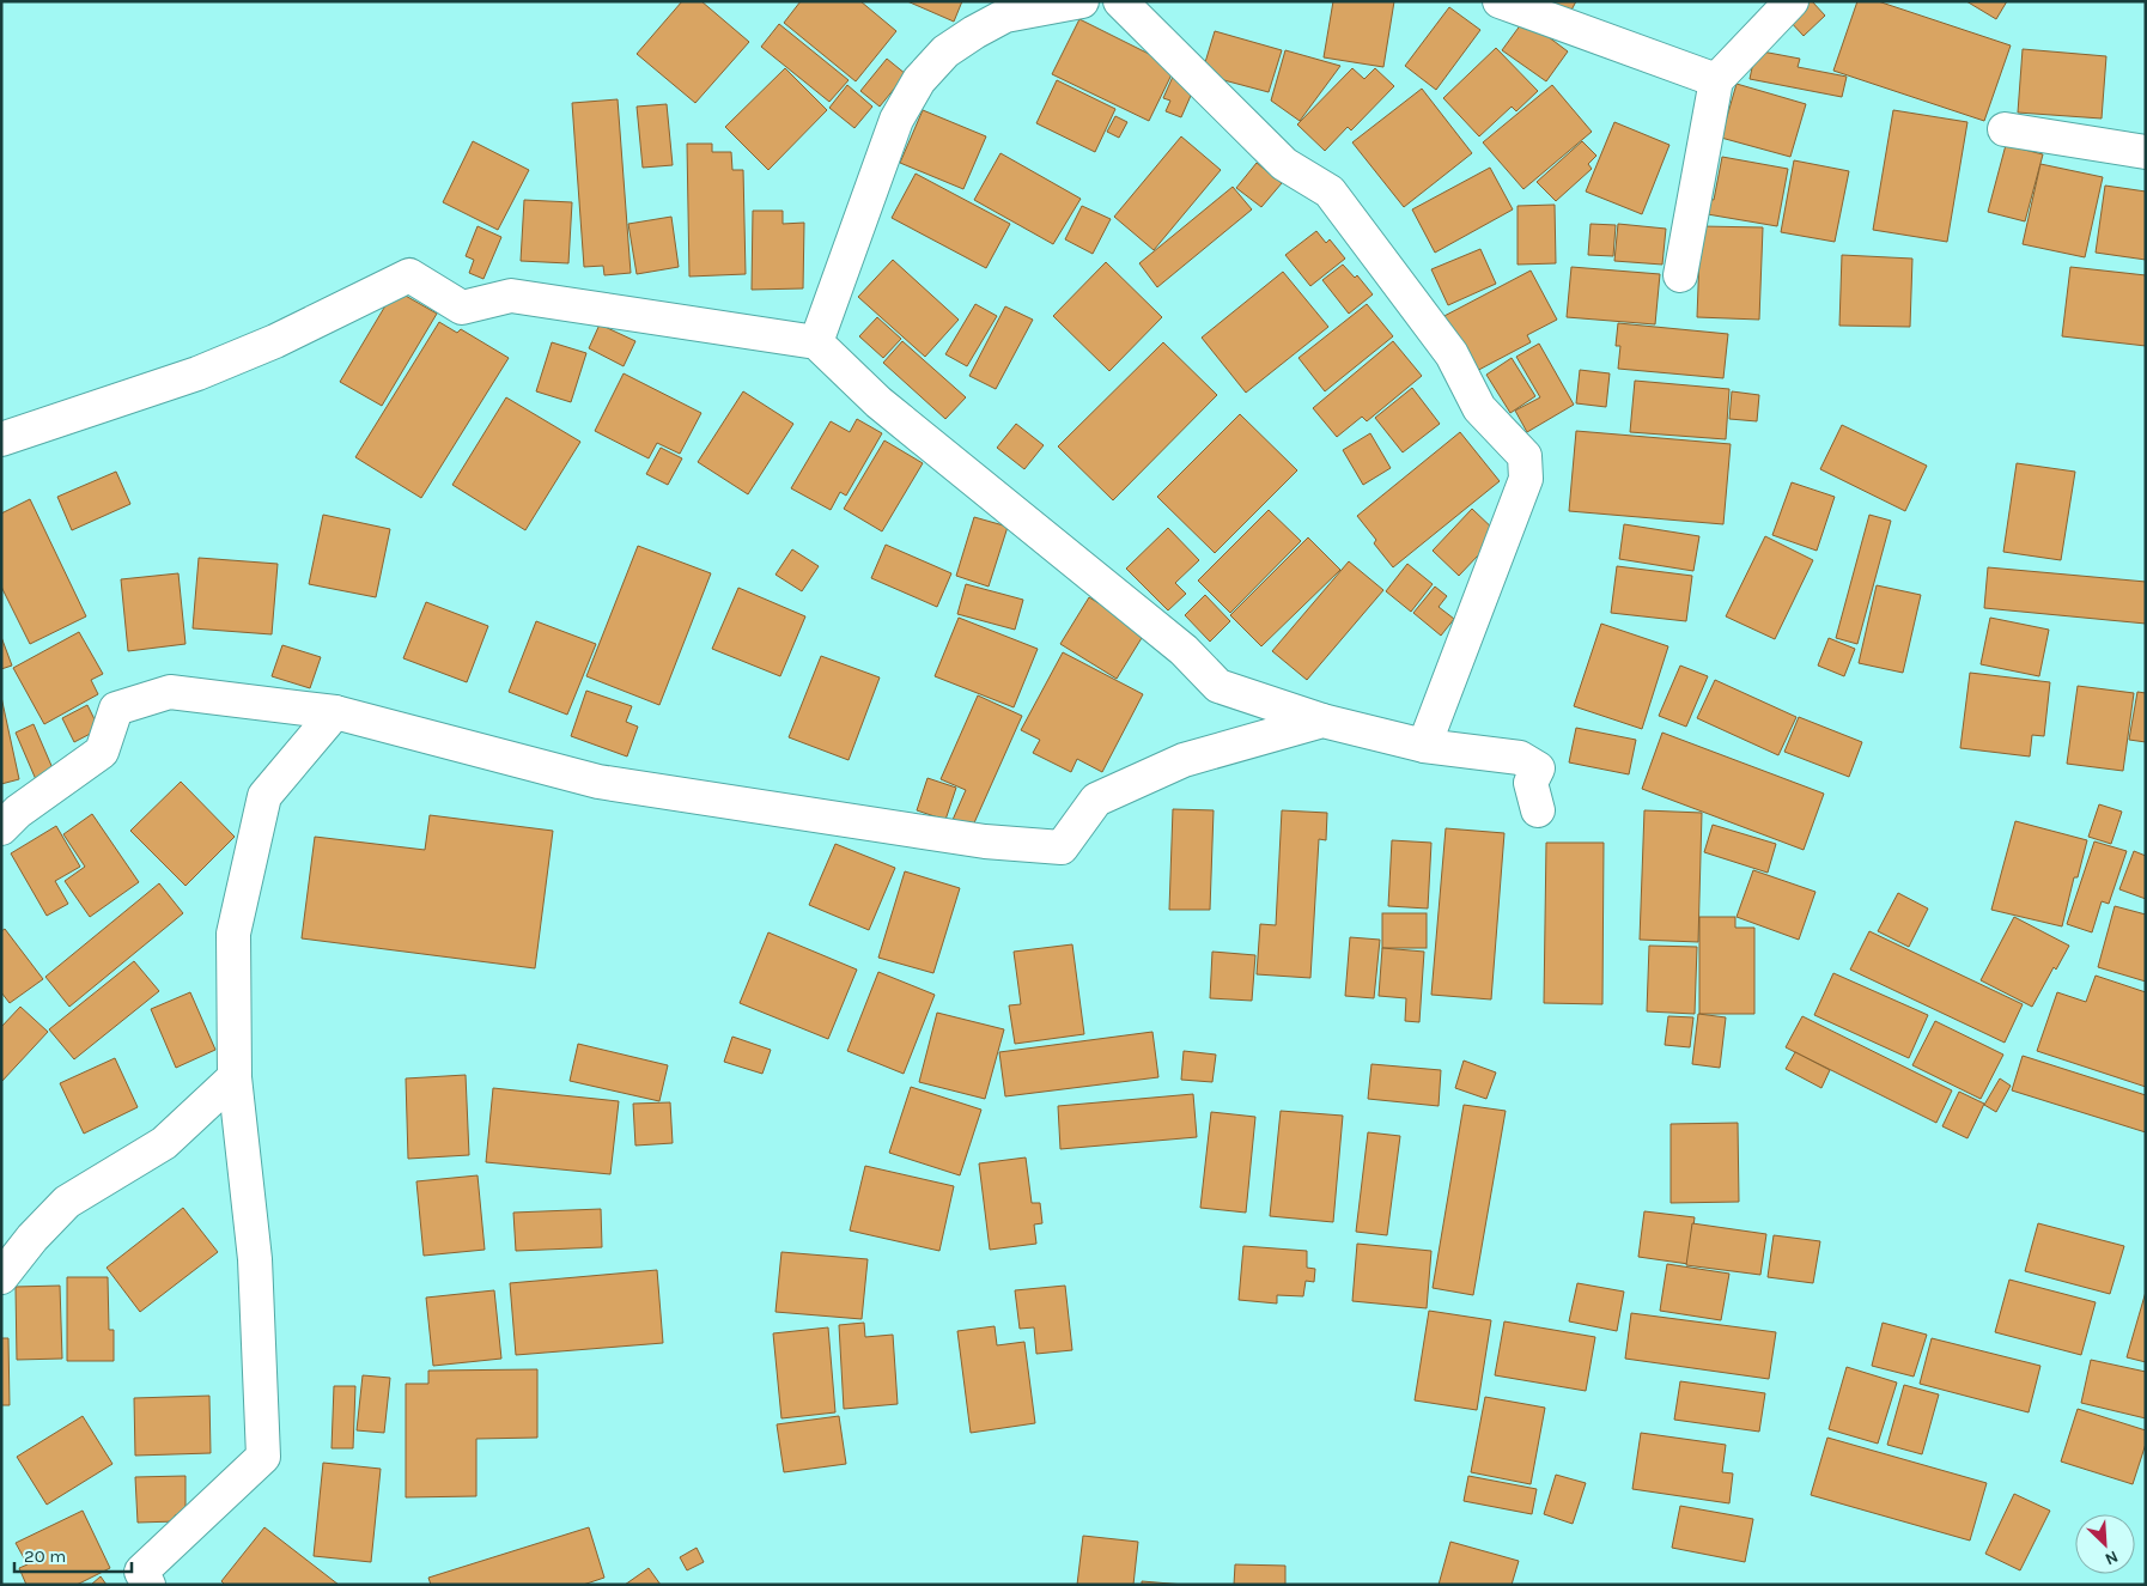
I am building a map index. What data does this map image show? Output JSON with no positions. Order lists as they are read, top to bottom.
{
  "scale_bar": "20 m",
  "north": "bottom right"
}
